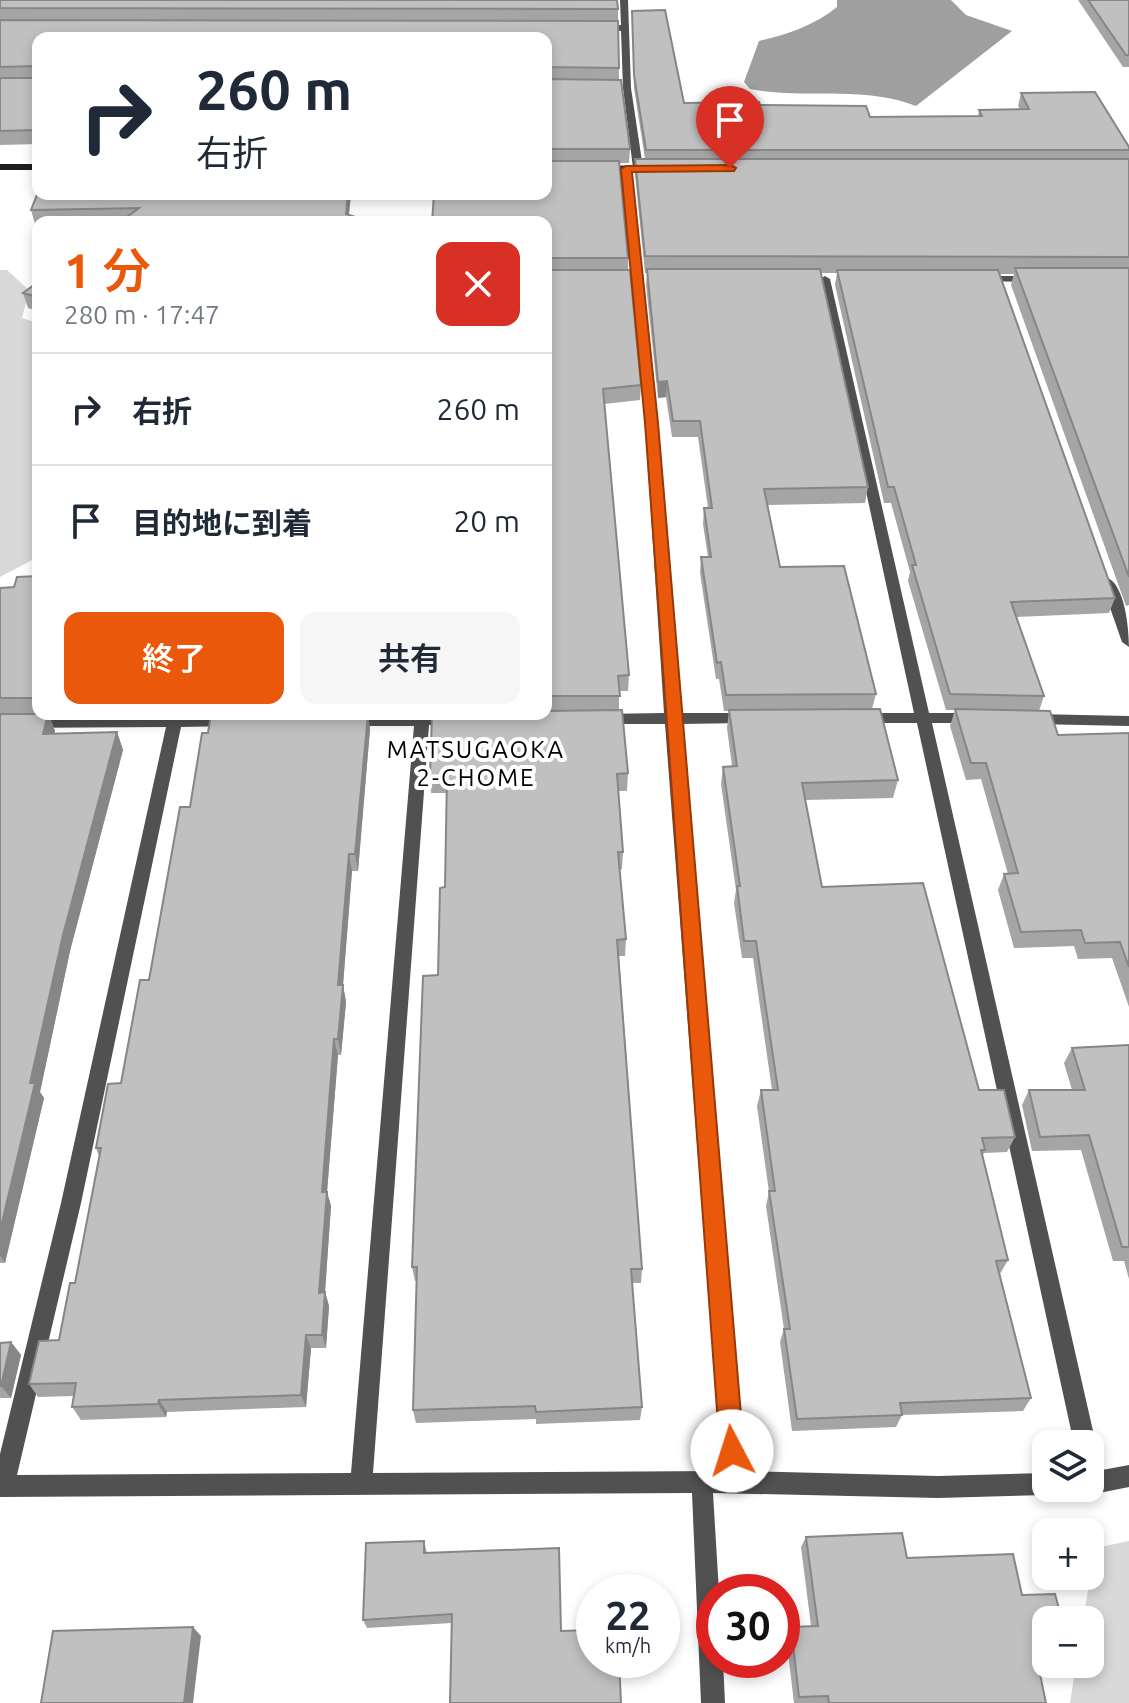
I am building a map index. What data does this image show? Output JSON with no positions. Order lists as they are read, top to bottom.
{
  "districts": ["MATSUGAOKA 2-CHOME"],
  "page": {
    "turn": ["260 m", "右折"],
    "heading": ["1 分", "280 m · 17:47"],
    "list": [
      {
        "name": "右折",
        "value": "260 m"
      },
      {
        "name": "目的地に到着",
        "value": "20 m"
      }
    ],
    "buttons": ["終了", "共有"],
    "map_buttons": ["+", "−"],
    "speed": "22 km/h",
    "limit": "30"
  }
}
